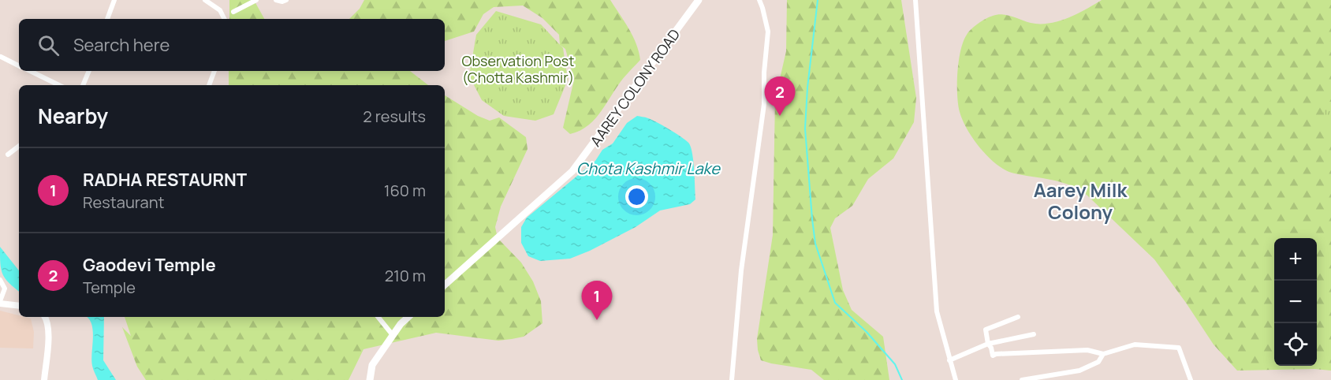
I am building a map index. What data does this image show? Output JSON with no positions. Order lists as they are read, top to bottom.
{
  "streets": {
    "main road": ["AAREY COLONY ROAD"]
  },
  "districts": ["Aarey Milk Colony"],
  "water": ["Chota Kashmir Lake"],
  "parks": ["Observation Post (Chotta Kashmir)"],
  "page": {
    "search": "Search here",
    "pins": ["2", "1"],
    "heading": ["Nearby", "2 results"],
    "list": [
      {
        "mark": "1",
        "name": "RADHA RESTAURNT",
        "note": "Restaurant",
        "value": "160 m"
      },
      {
        "mark": "2",
        "name": "Gaodevi Temple",
        "note": "Temple",
        "value": "210 m"
      }
    ],
    "map_buttons": ["+", "−"]
  }
}
